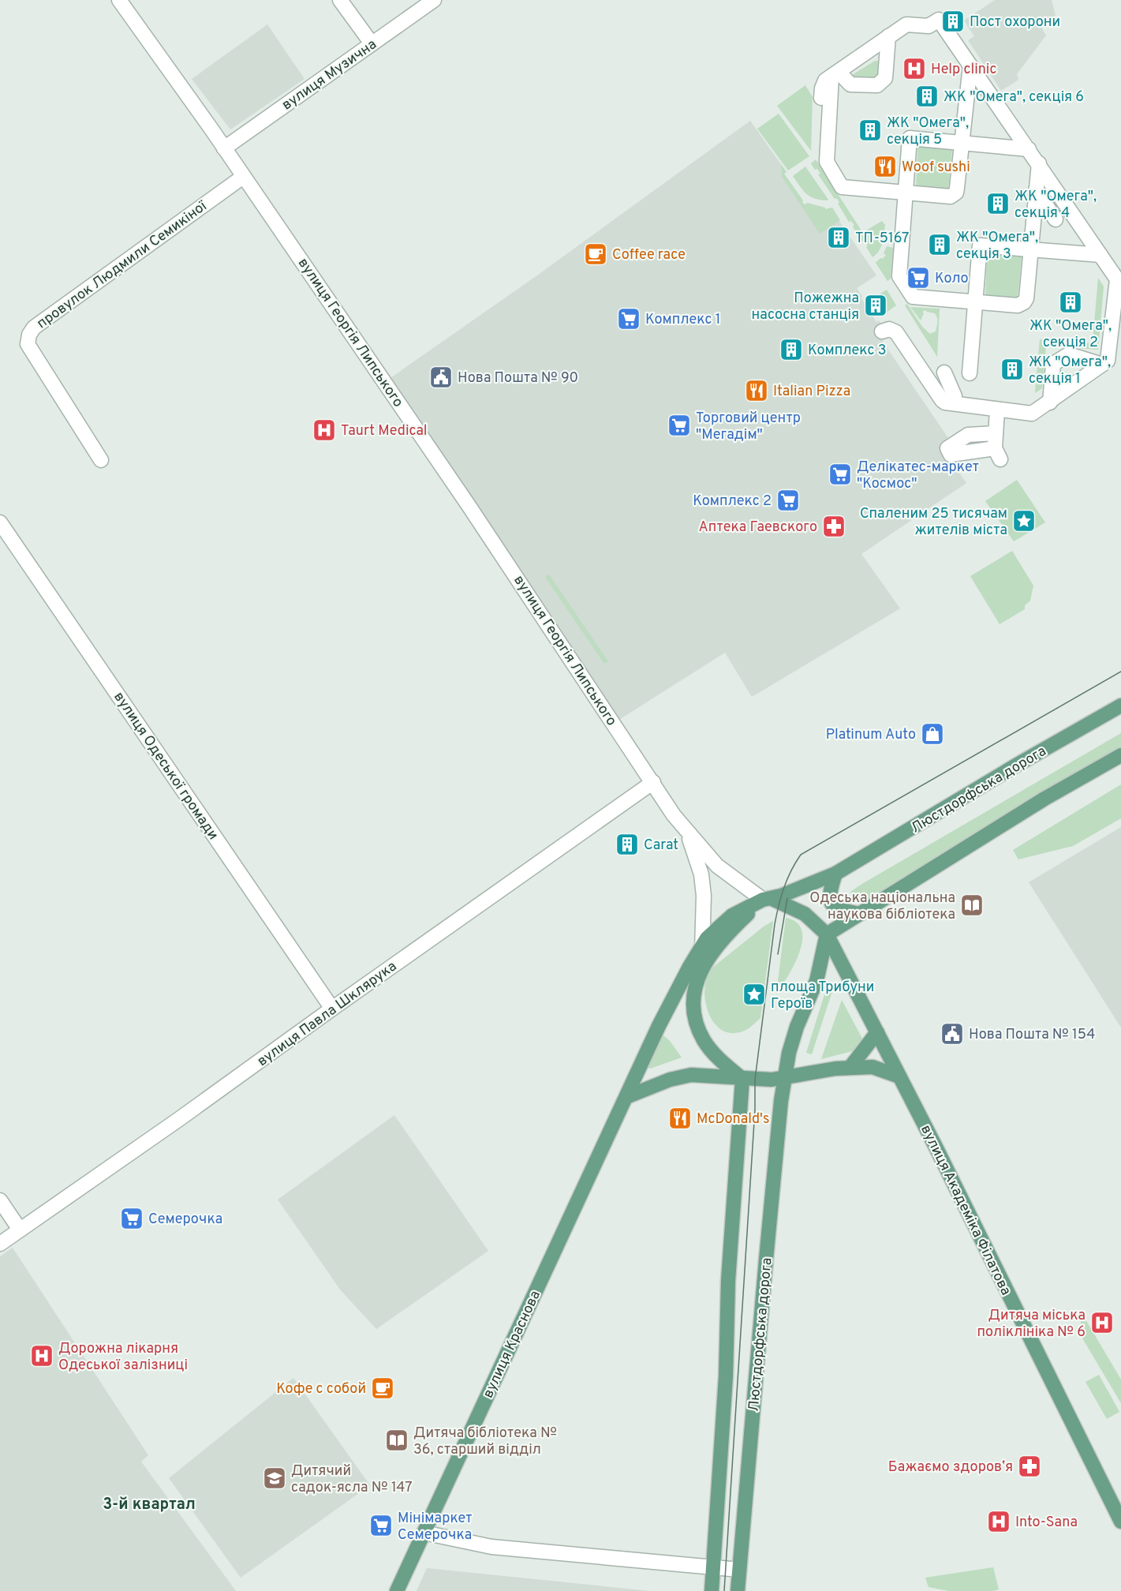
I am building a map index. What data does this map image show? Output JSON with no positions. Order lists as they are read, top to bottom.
{
  "streets": {
    "main road": ["Люстдорфська дорога", "вулиця Академіка Філатова", "вулиця Краснова"],
    "street": [
      "вулиця Музична",
      "провулок Людмили Семикіної",
      "вулиця Георгія Липського",
      "вулиця Одеської громади",
      "вулиця Павла Шклярука"
    ]
  },
  "crossings": [
    ["вулиця Музична", "вулиця Георгія Липського"],
    ["провулок Людмили Семикіної", "вулиця Георгія Липського"],
    ["вулиця Георгія Липського", "Люстдорфська дорога"],
    ["вулиця Георгія Липського", "вулиця Павла Шклярука"],
    ["вулиця Георгія Липського", "вулиця Краснова"],
    ["вулиця Одеської громади", "вулиця Павла Шклярука"]
  ],
  "districts": ["3-й квартал"],
  "places": {
    "building": [
      "Пост охорони",
      "ЖК \"Омега\", секція 6",
      "ЖК \"Омега\", секція 5",
      "ЖК \"Омега\", секція 4",
      "ТП-5167",
      "ЖК \"Омега\", секція 3",
      "ЖК \"Омега\", секція 2",
      "Пожежна насосна станція",
      "Комплекс 3",
      "ЖК \"Омега\", секція 1",
      "Carat"
    ],
    "hospital": [
      "Help clinic",
      "Taurt Medical",
      "Дитяча міська поліклініка № 6",
      "Дорожна лікарня Одеської залізниці",
      "Into-Sana"
    ],
    "restaurant": ["Woof sushi", "Italian Pizza", "McDonald's"],
    "cafe": ["Coffee race", "Кофе с собой"],
    "supermarket": [
      "Коло",
      "Комплекс 1",
      "Торговий центр \"Мегадім\"",
      "Делікатес-маркет \"Космос\"",
      "Комплекс 2",
      "Семерочка",
      "Мінімаркет Семерочка"
    ],
    "public building": ["Нова Пошта № 90", "Нова Пошта № 154"],
    "place": ["Спаленим 25 тисячам жителів міста", "площа Трибуни Героїв"],
    "pharmacy": ["Аптека Гаевского", "Бажаємо здоровʼя"],
    "shop": ["Platinum Auto"],
    "library": ["Одеська національна наукова бібліотека", "Дитяча бібліотека № 36, старший відділ"],
    "school or university": ["Дитячий садок-ясла № 147"]
  }
}
